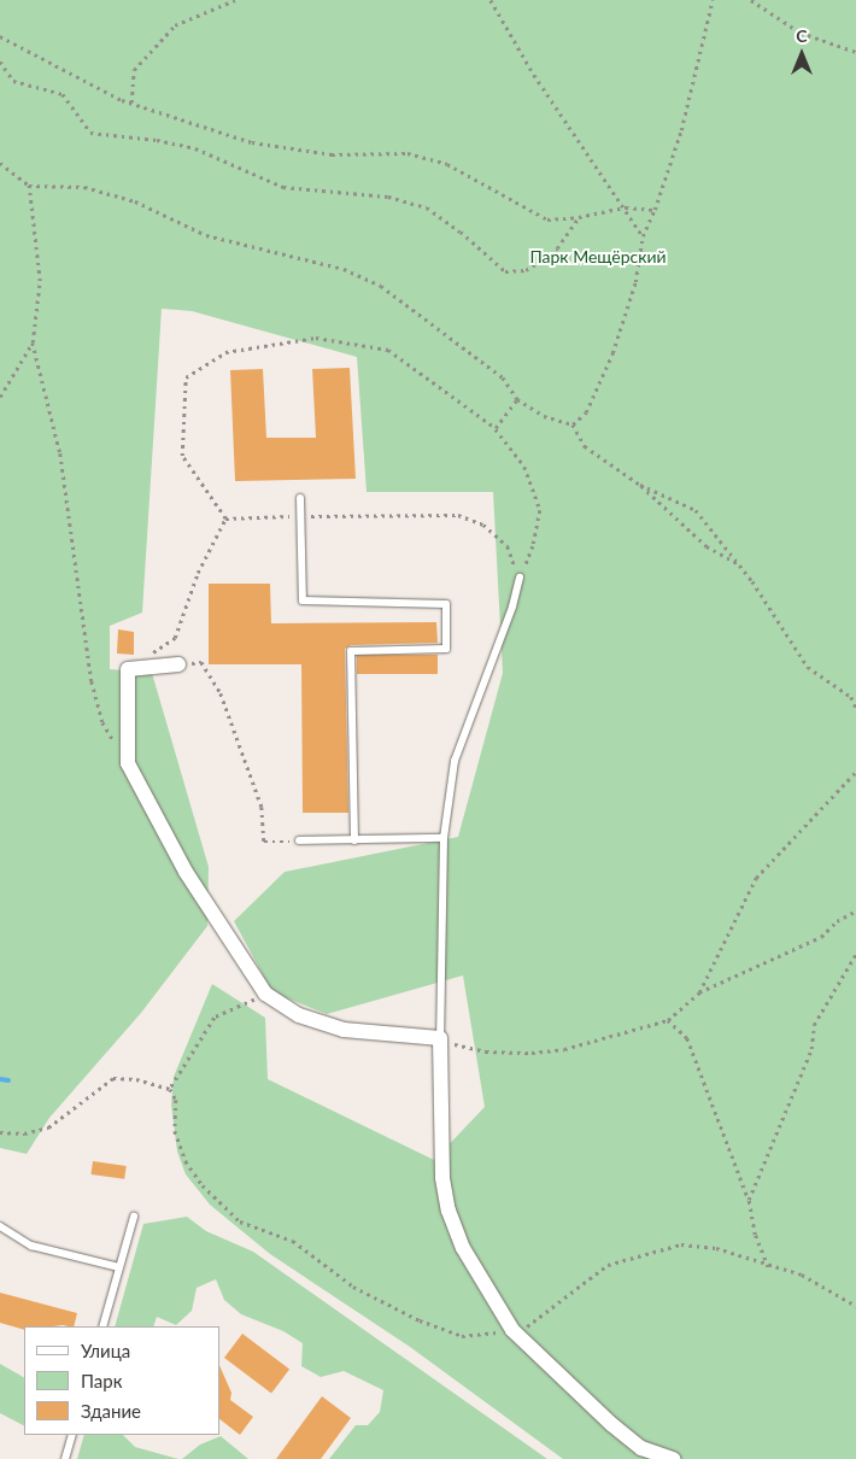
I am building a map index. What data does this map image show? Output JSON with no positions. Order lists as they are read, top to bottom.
{
  "parks": ["Парк Мещёрский"],
  "legend": ["Улица", "Парк", "Здание"],
  "north": "top"
}
